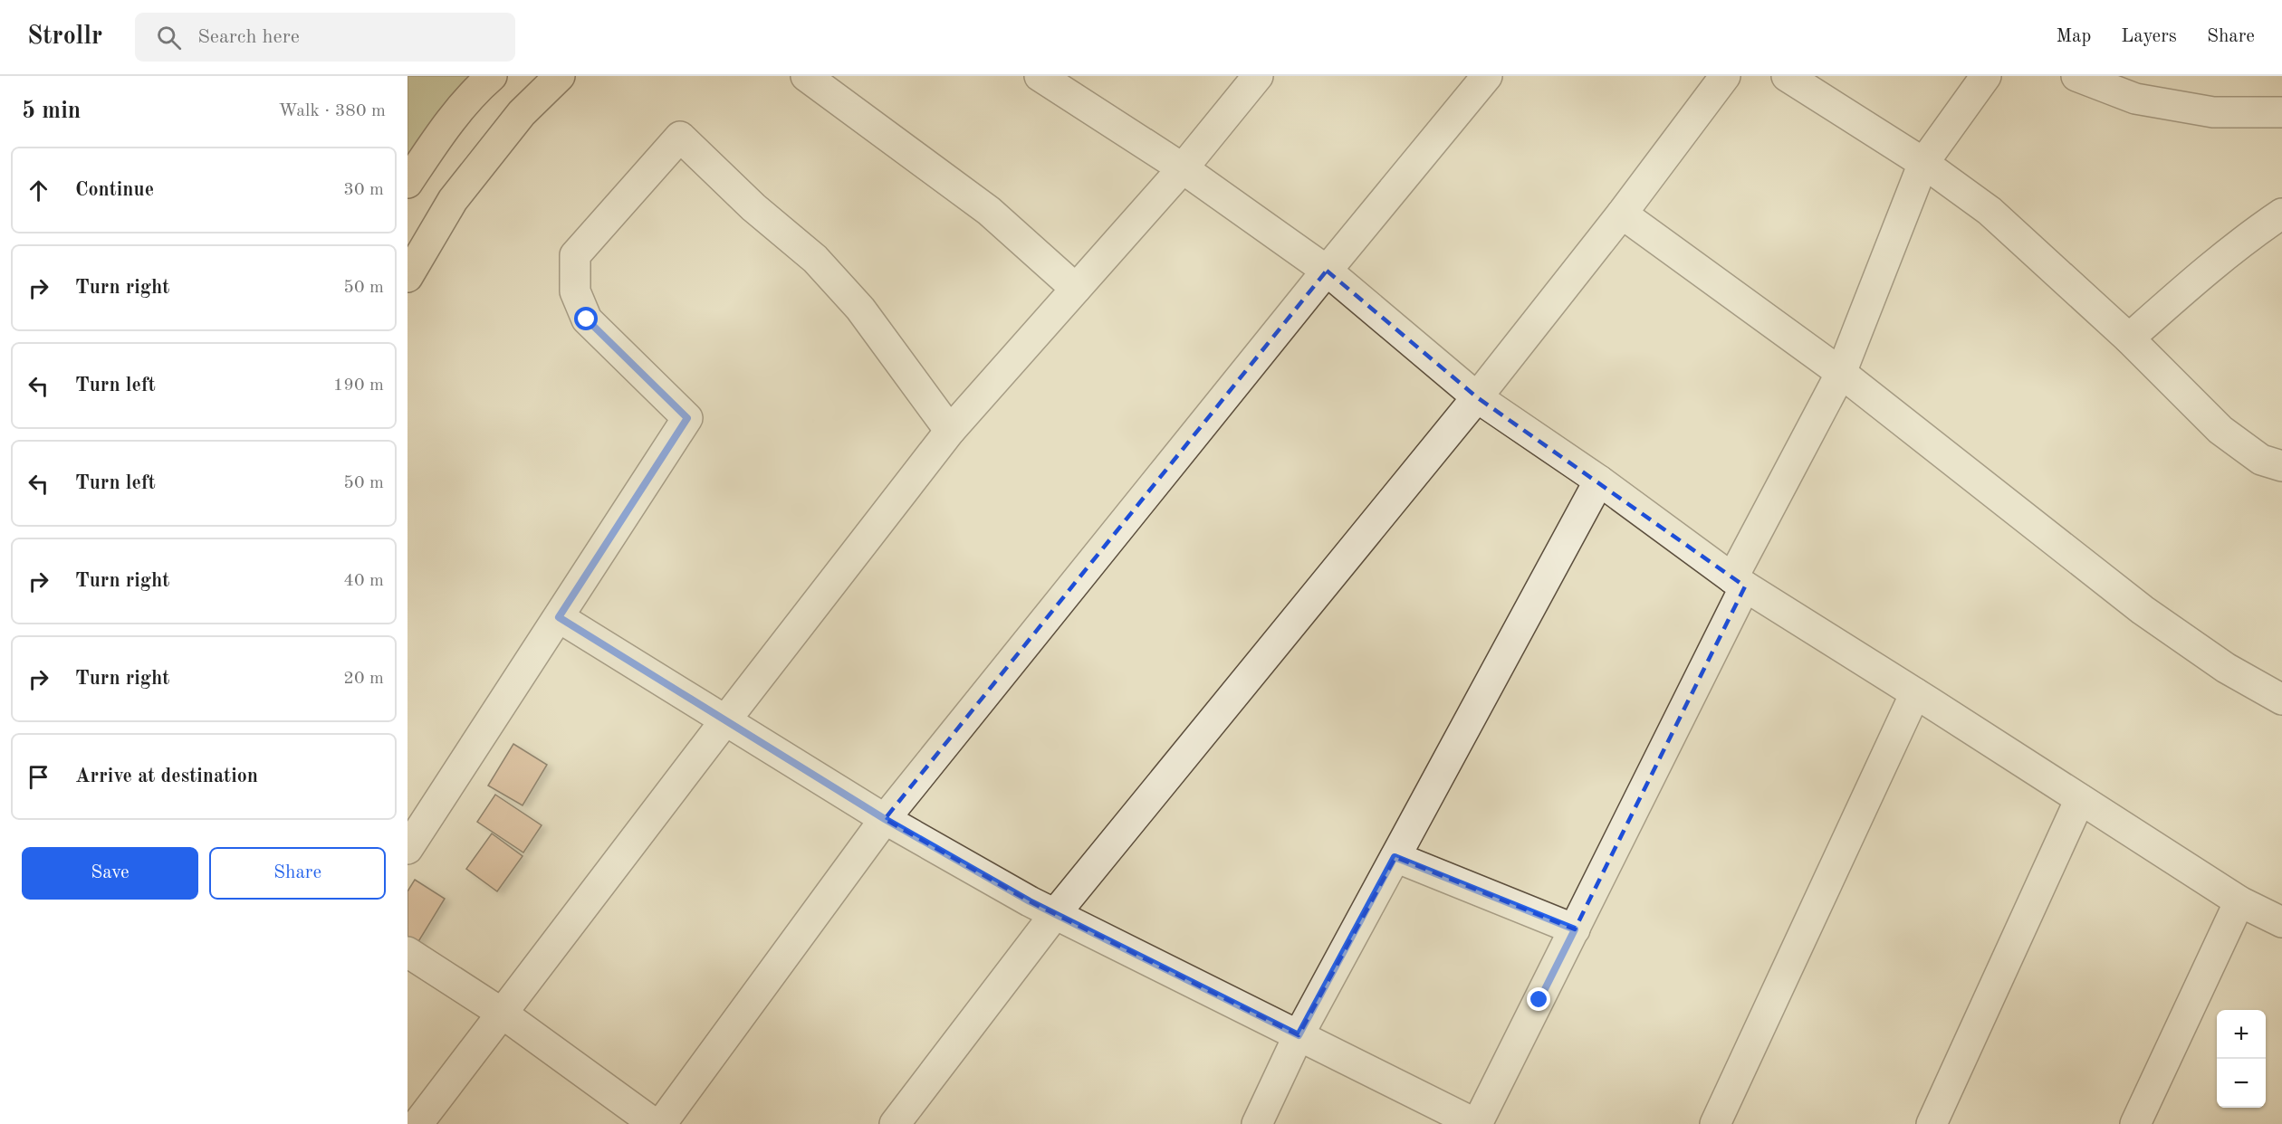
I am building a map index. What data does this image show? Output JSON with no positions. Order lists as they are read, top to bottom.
{
  "page": {
    "header": "Strollr",
    "search": "Search here",
    "nav": ["Map", "Layers", "Share"],
    "heading": ["5 min", "Walk · 380 m"],
    "list": [
      ["Continue", "30 m"],
      ["Turn right", "50 m"],
      ["Turn left", "190 m"],
      ["Turn left", "50 m"],
      ["Turn right", "40 m"],
      ["Turn right", "20 m"],
      "Arrive at destination"
    ],
    "buttons": ["Save", "Share"],
    "map_buttons": ["+", "−"]
  }
}
